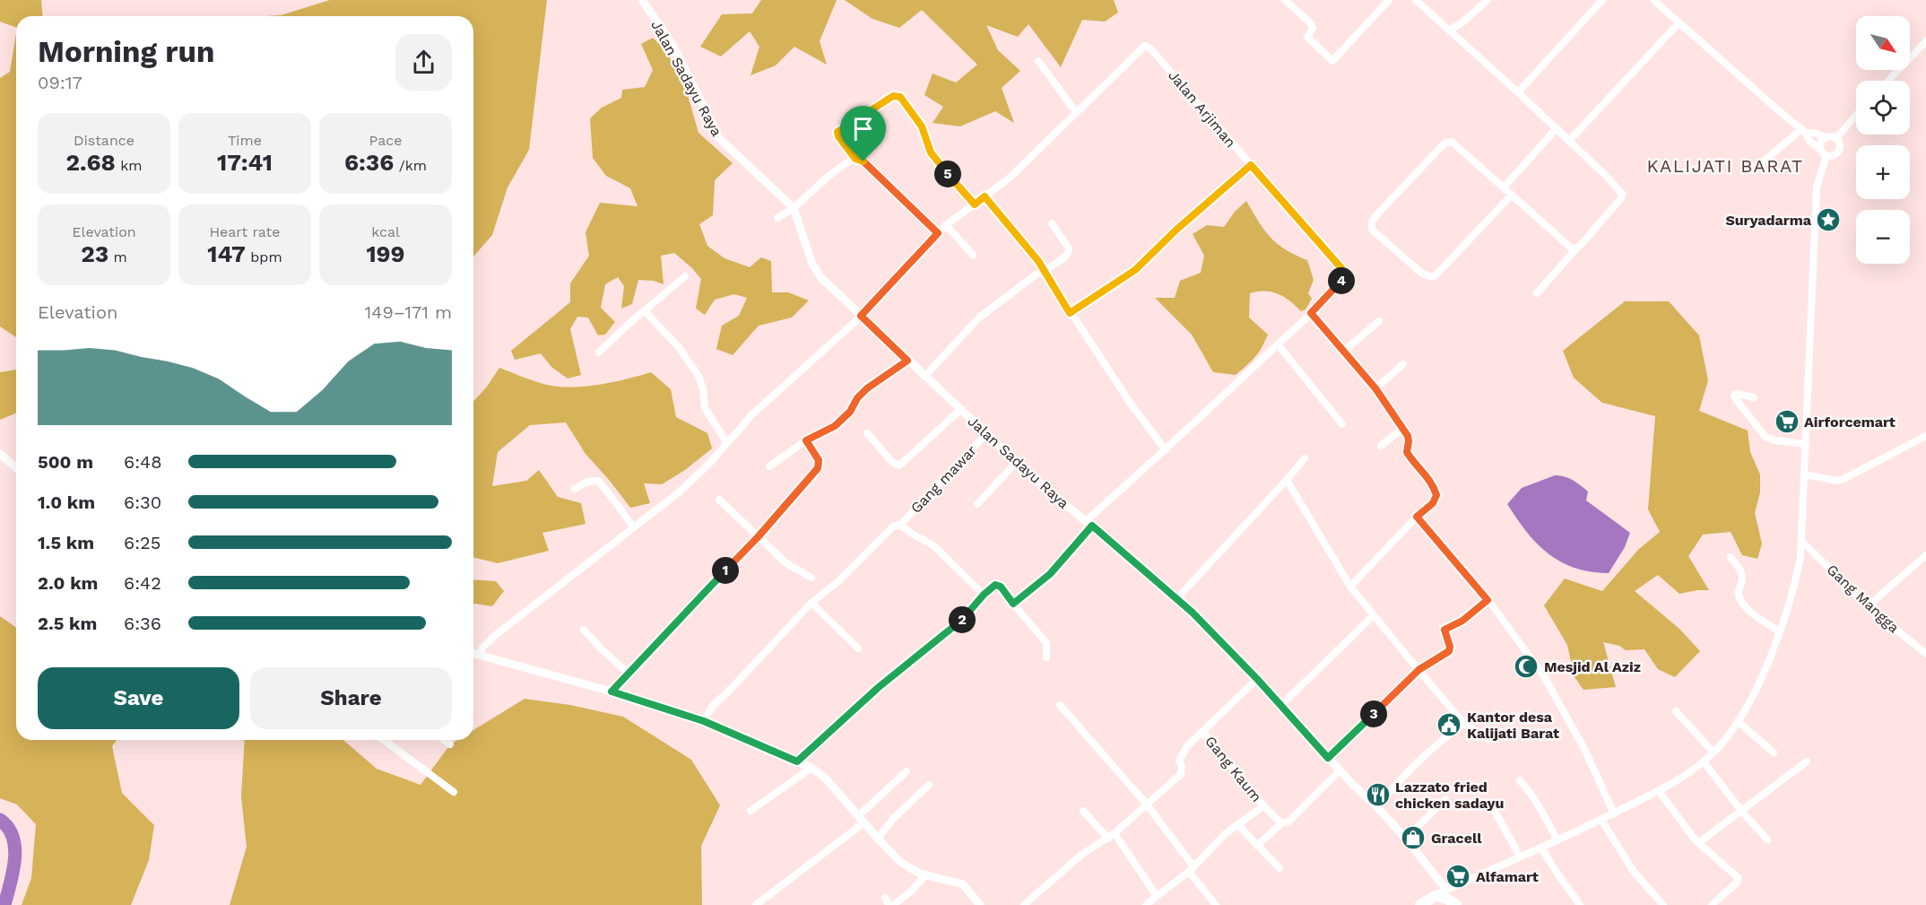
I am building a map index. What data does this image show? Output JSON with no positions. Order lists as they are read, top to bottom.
{
  "streets": {
    "street": [
      "Jalan Sadayu Raya",
      "Jalan Arjiman",
      "Gang mawar",
      "Gang Mangga",
      "Gang Kaum"
    ]
  },
  "crossings": [
    ["Jalan Sadayu Raya", "Jalan Arjiman"],
    ["Jalan Sadayu Raya", "Gang mawar"]
  ],
  "districts": ["KALIJATI BARAT"],
  "places": {
    "place": ["Suryadarma"],
    "supermarket": ["Airforcemart", "Alfamart"],
    "mosque": ["Mesjid Al Aziz"],
    "public building": ["Kantor desa Kalijati Barat"],
    "restaurant": ["Lazzato fried chicken sadayu"],
    "shop": ["Gracell"]
  },
  "north": "bottom right",
  "page": {
    "map_buttons": ["+", "−"],
    "heading": ["Morning run", "09:17"],
    "stats": [
      ["Distance", "2.68 km"],
      ["Time", "17:41"],
      ["Pace", "6:36 /km"],
      ["Elevation", "23 m"],
      ["Heart rate", "147 bpm"],
      ["kcal", "199"]
    ],
    "pins": [
      "5",
      "4",
      "1",
      "2",
      "3"
    ],
    "chart": ["Elevation", "149–171 m"],
    "list": [
      {
        "name": "500 m",
        "note": "6:48"
      },
      {
        "name": "1.0 km",
        "note": "6:30"
      },
      {
        "name": "1.5 km",
        "note": "6:25"
      },
      {
        "name": "2.0 km",
        "note": "6:42"
      },
      {
        "name": "2.5 km",
        "note": "6:36"
      }
    ],
    "buttons": ["Save", "Share"]
  }
}
